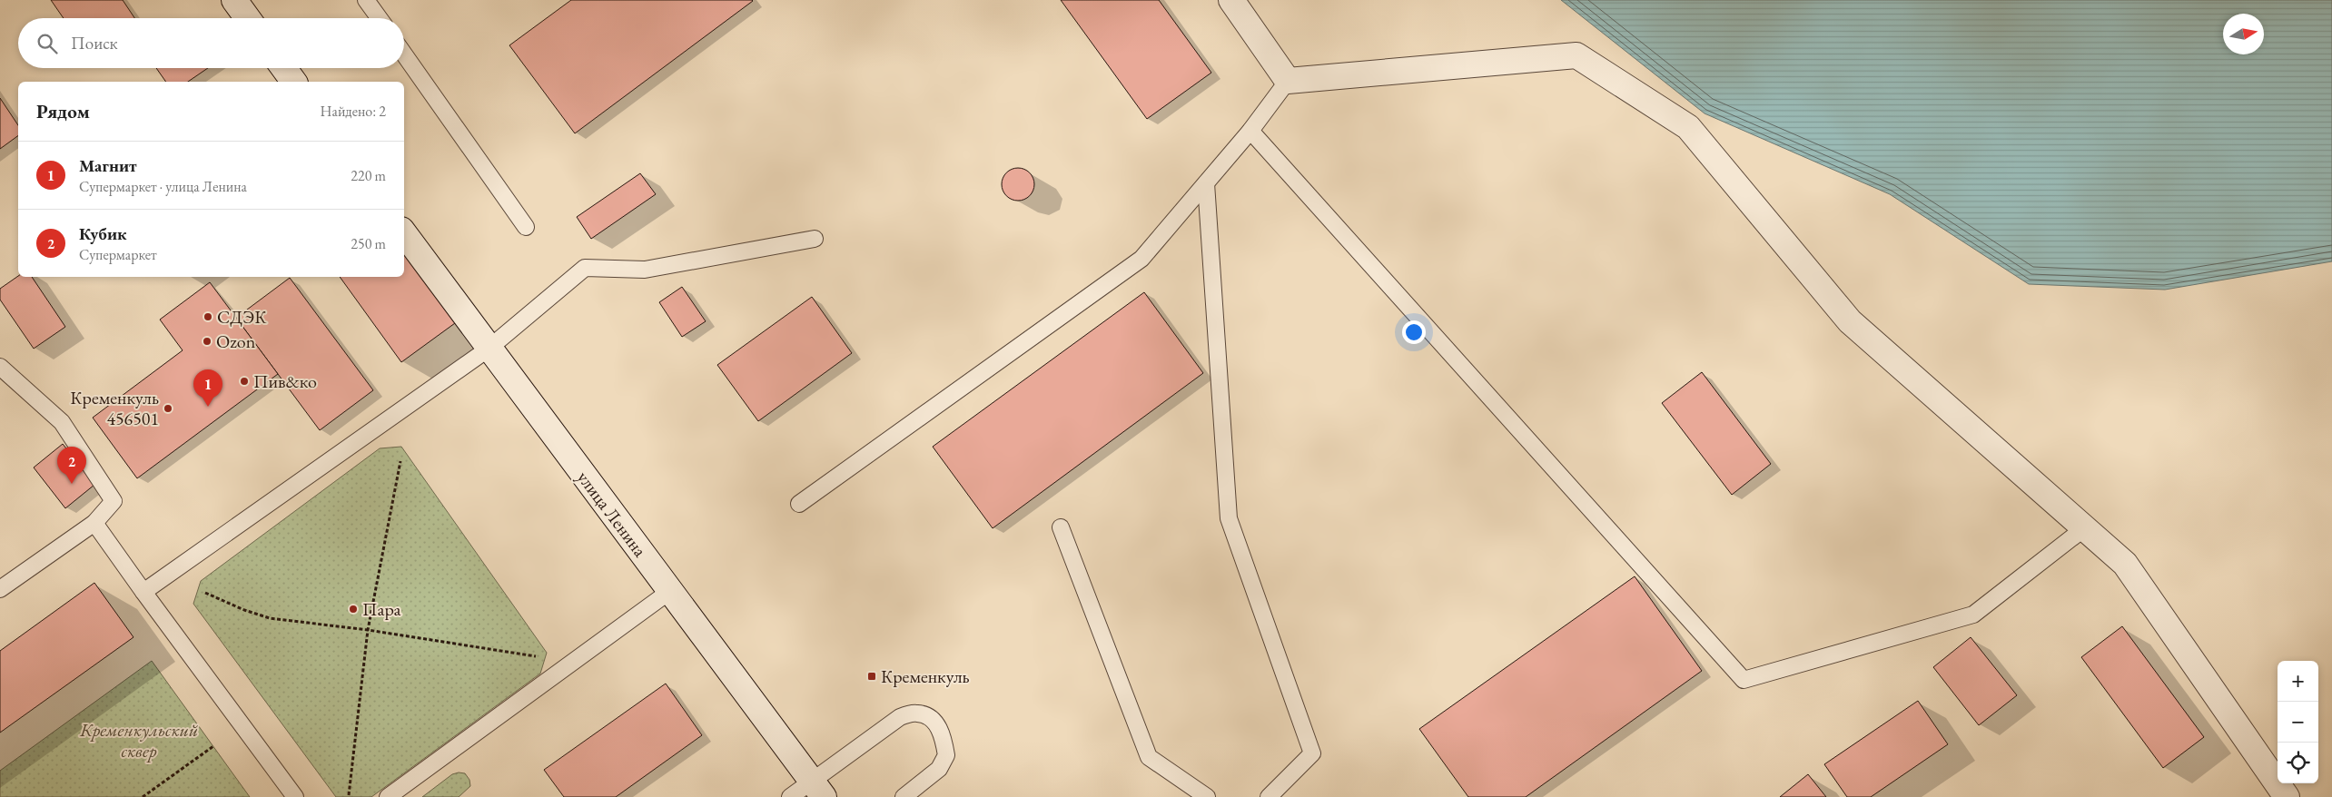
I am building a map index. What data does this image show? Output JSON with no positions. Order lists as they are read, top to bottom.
{
  "streets": {
    "street": ["улица Ленина"]
  },
  "parks": ["Кременкульский сквер"],
  "places": {
    "other": [
      "СДЭК",
      "Ozon",
      "Пив&ко",
      "Кременкуль 456501",
      "Пара"
    ],
    "transit": ["Кременкуль"]
  },
  "north": "right",
  "page": {
    "search": "Поиск",
    "heading": ["Рядом", "Найдено: 2"],
    "list": [
      {
        "mark": "1",
        "name": "Магнит",
        "note": "Супермаркет · улица Ленина",
        "value": "220 m"
      },
      {
        "mark": "2",
        "name": "Кубик",
        "note": "Супермаркет",
        "value": "250 m"
      }
    ],
    "pins": ["1", "2"],
    "map_buttons": ["+", "−"]
  }
}
